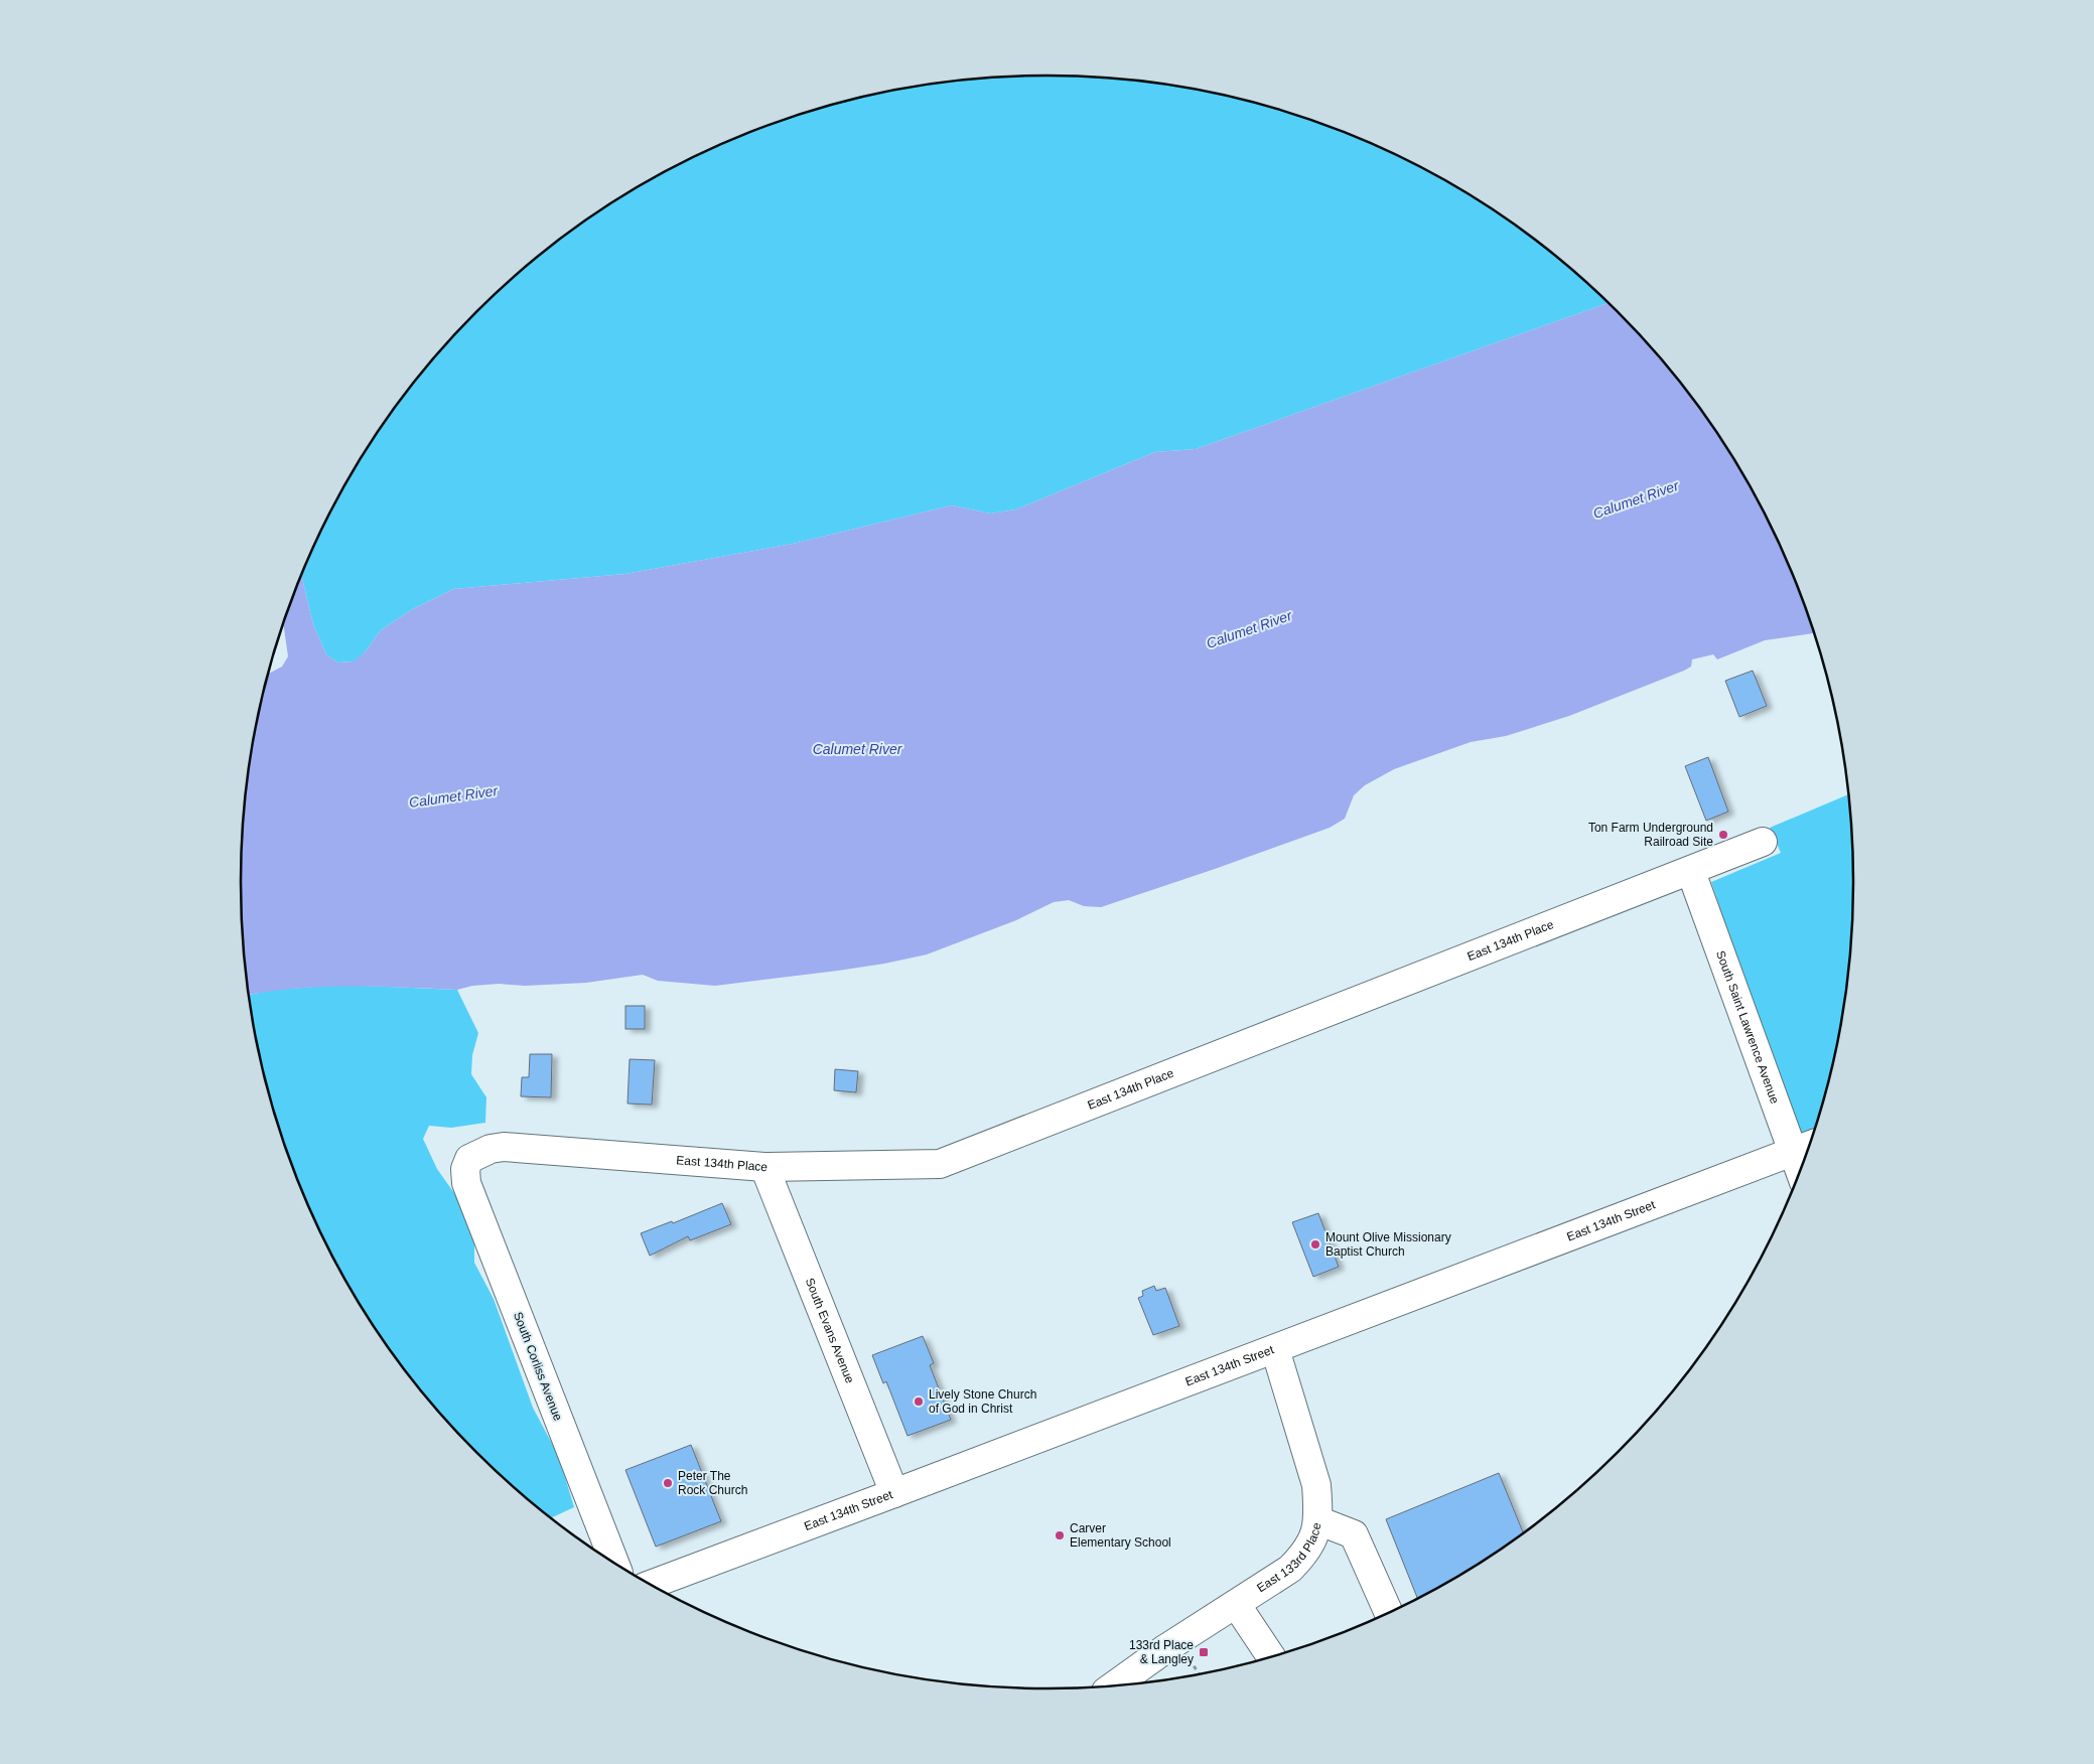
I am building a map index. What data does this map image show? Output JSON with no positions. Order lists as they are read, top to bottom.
{
  "streets": {
    "street": [
      "East 134th Place",
      "South Saint Lawrence Avenue",
      "East 134th Street",
      "South Evans Avenue",
      "South Corliss Avenue",
      "East 133rd Place"
    ]
  },
  "crossings": [
    ["East 134th Place", "South Saint Lawrence Avenue"],
    ["East 134th Place", "South Evans Avenue"],
    ["East 134th Place", "South Corliss Avenue"],
    ["South Saint Lawrence Avenue", "East 134th Street"],
    ["East 134th Street", "South Evans Avenue"],
    ["East 134th Street", "East 133rd Place"]
  ],
  "water": ["Calumet River"],
  "places": {
    "other": [
      "Ton Farm Underground Railroad Site",
      "Mount Olive Missionary Baptist Church",
      "Lively Stone Church of God in Christ",
      "Peter The Rock Church",
      "Carver Elementary School"
    ],
    "transit": ["133rd Place & Langley"]
  }
}
